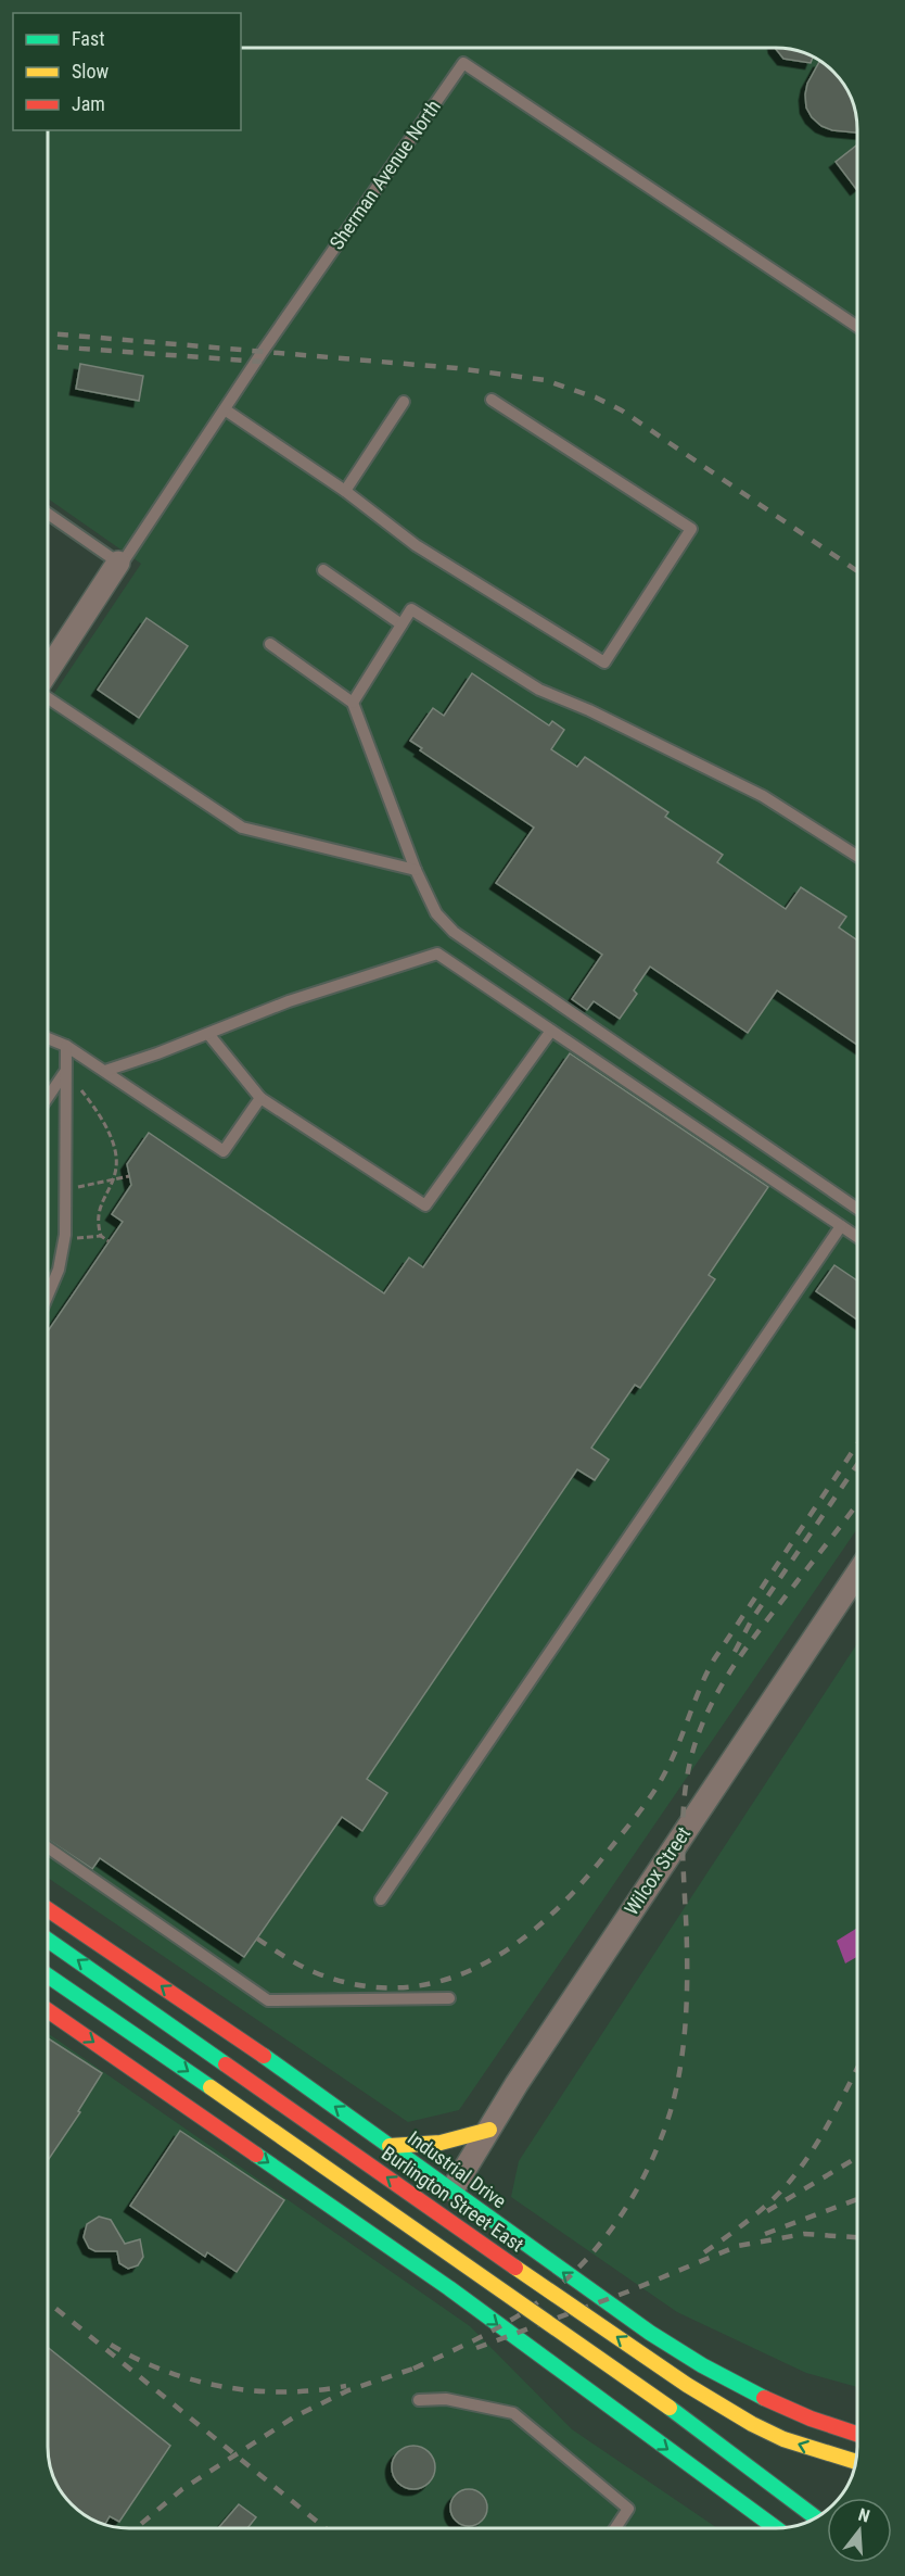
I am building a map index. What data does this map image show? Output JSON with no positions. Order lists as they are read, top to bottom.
{
  "streets": {
    "street": [
      "Sherman Avenue North",
      "Wilcox Street",
      "Industrial Drive",
      "Burlington Street East"
    ]
  },
  "crossings": [
    ["Wilcox Street", "Industrial Drive"]
  ],
  "legend": ["Fast", "Slow", "Jam"],
  "north": "top"
}
